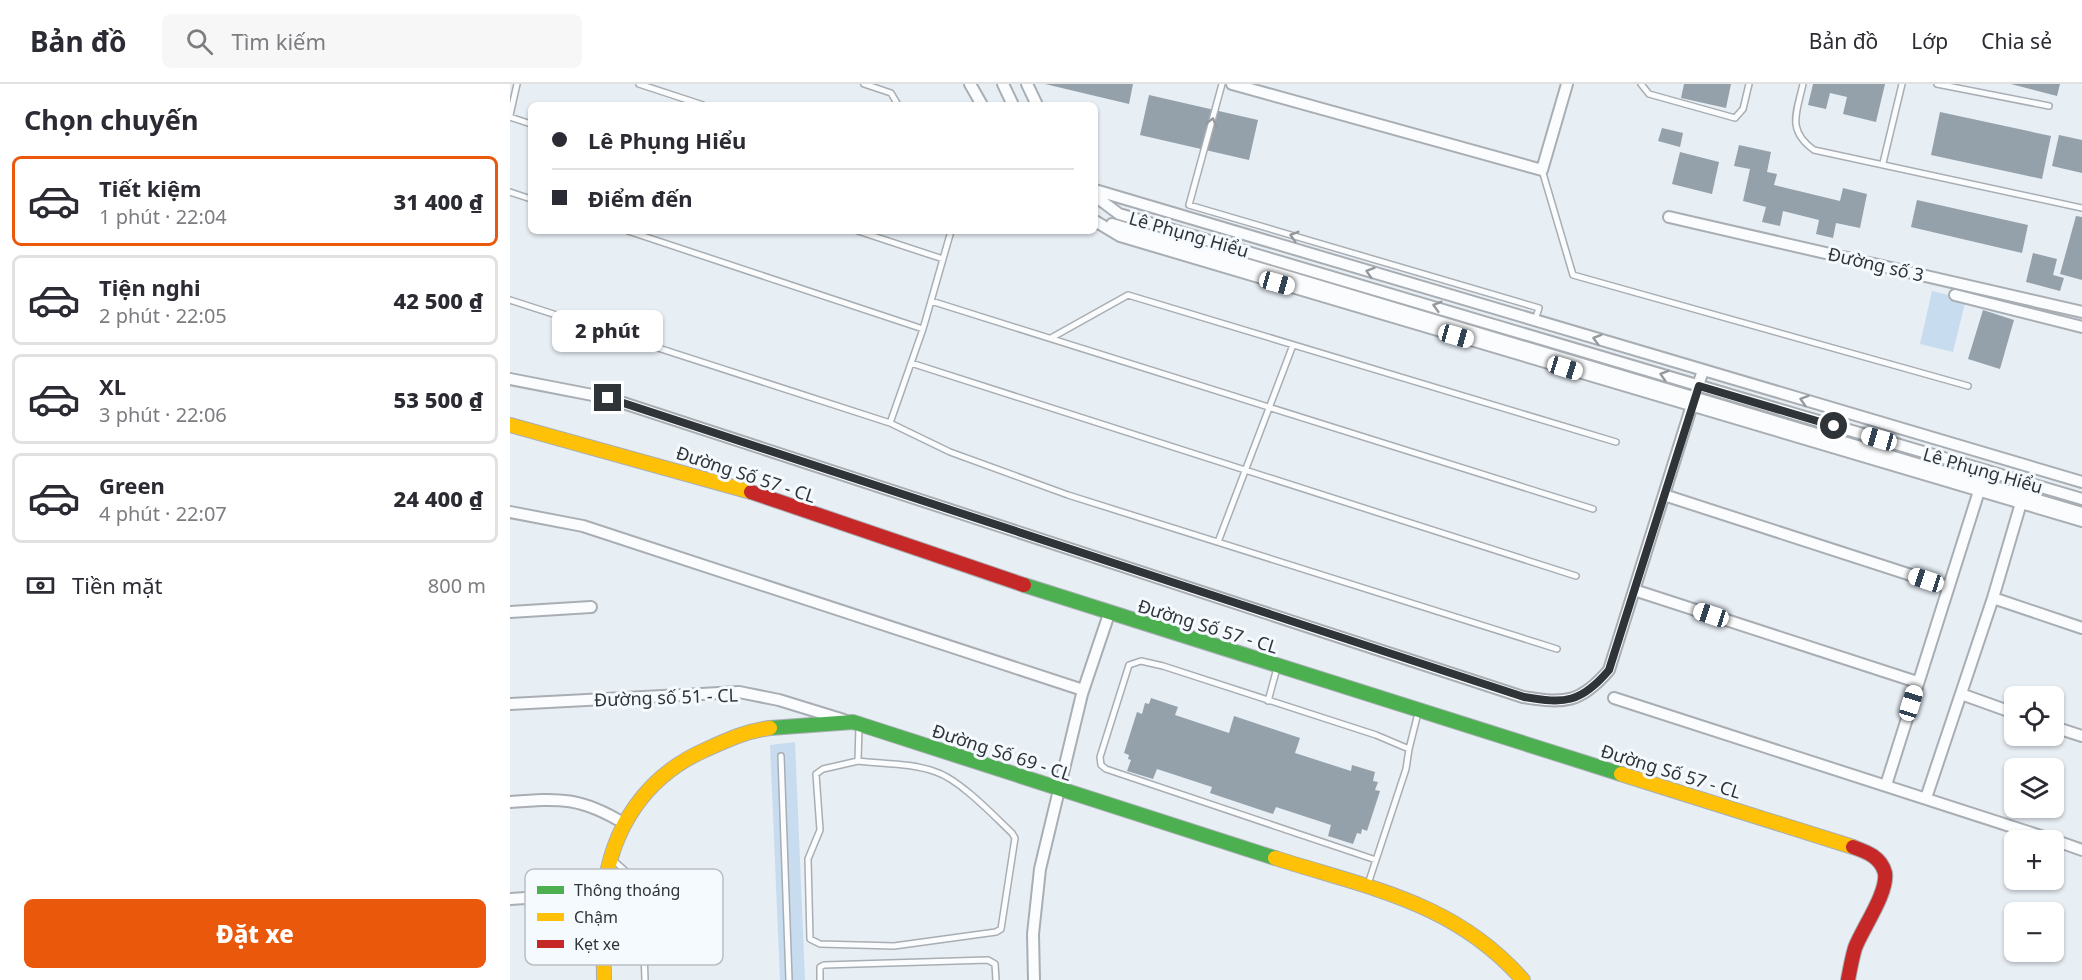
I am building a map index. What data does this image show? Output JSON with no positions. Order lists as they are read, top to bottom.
{
  "streets": {
    "street": [
      "Lê Phụng Hiểu",
      "Đường số 3",
      "Đường Số 57 - CL",
      "Đường số 51 - CL",
      "Đường Số 69 - CL"
    ]
  },
  "crossings": [
    ["Đường số 51 - CL", "Đường Số 69 - CL"]
  ],
  "legend": ["Thông thoáng", "Chậm", "Kẹt xe"],
  "page": {
    "header": "Bản đồ",
    "search": "Tìm kiếm",
    "nav": ["Bản đồ", "Lớp", "Chia sẻ"],
    "heading": "Chọn chuyến",
    "banner": ["Lê Phụng Hiểu", "Điểm đến"],
    "list": [
      {
        "name": "Tiết kiệm",
        "note": "1 phút · 22:04",
        "value": "31 400 ₫"
      },
      {
        "name": "Tiện nghi",
        "note": "2 phút · 22:05",
        "value": "42 500 ₫"
      },
      {
        "name": "XL",
        "note": "3 phút · 22:06",
        "value": "53 500 ₫"
      },
      {
        "name": "Green",
        "note": "4 phút · 22:07",
        "value": "24 400 ₫"
      }
    ],
    "bubble": "2 phút",
    "pay": ["Tiền mặt", "800 m"],
    "map_buttons": ["+", "−"],
    "buttons": "Đặt xe"
  }
}
